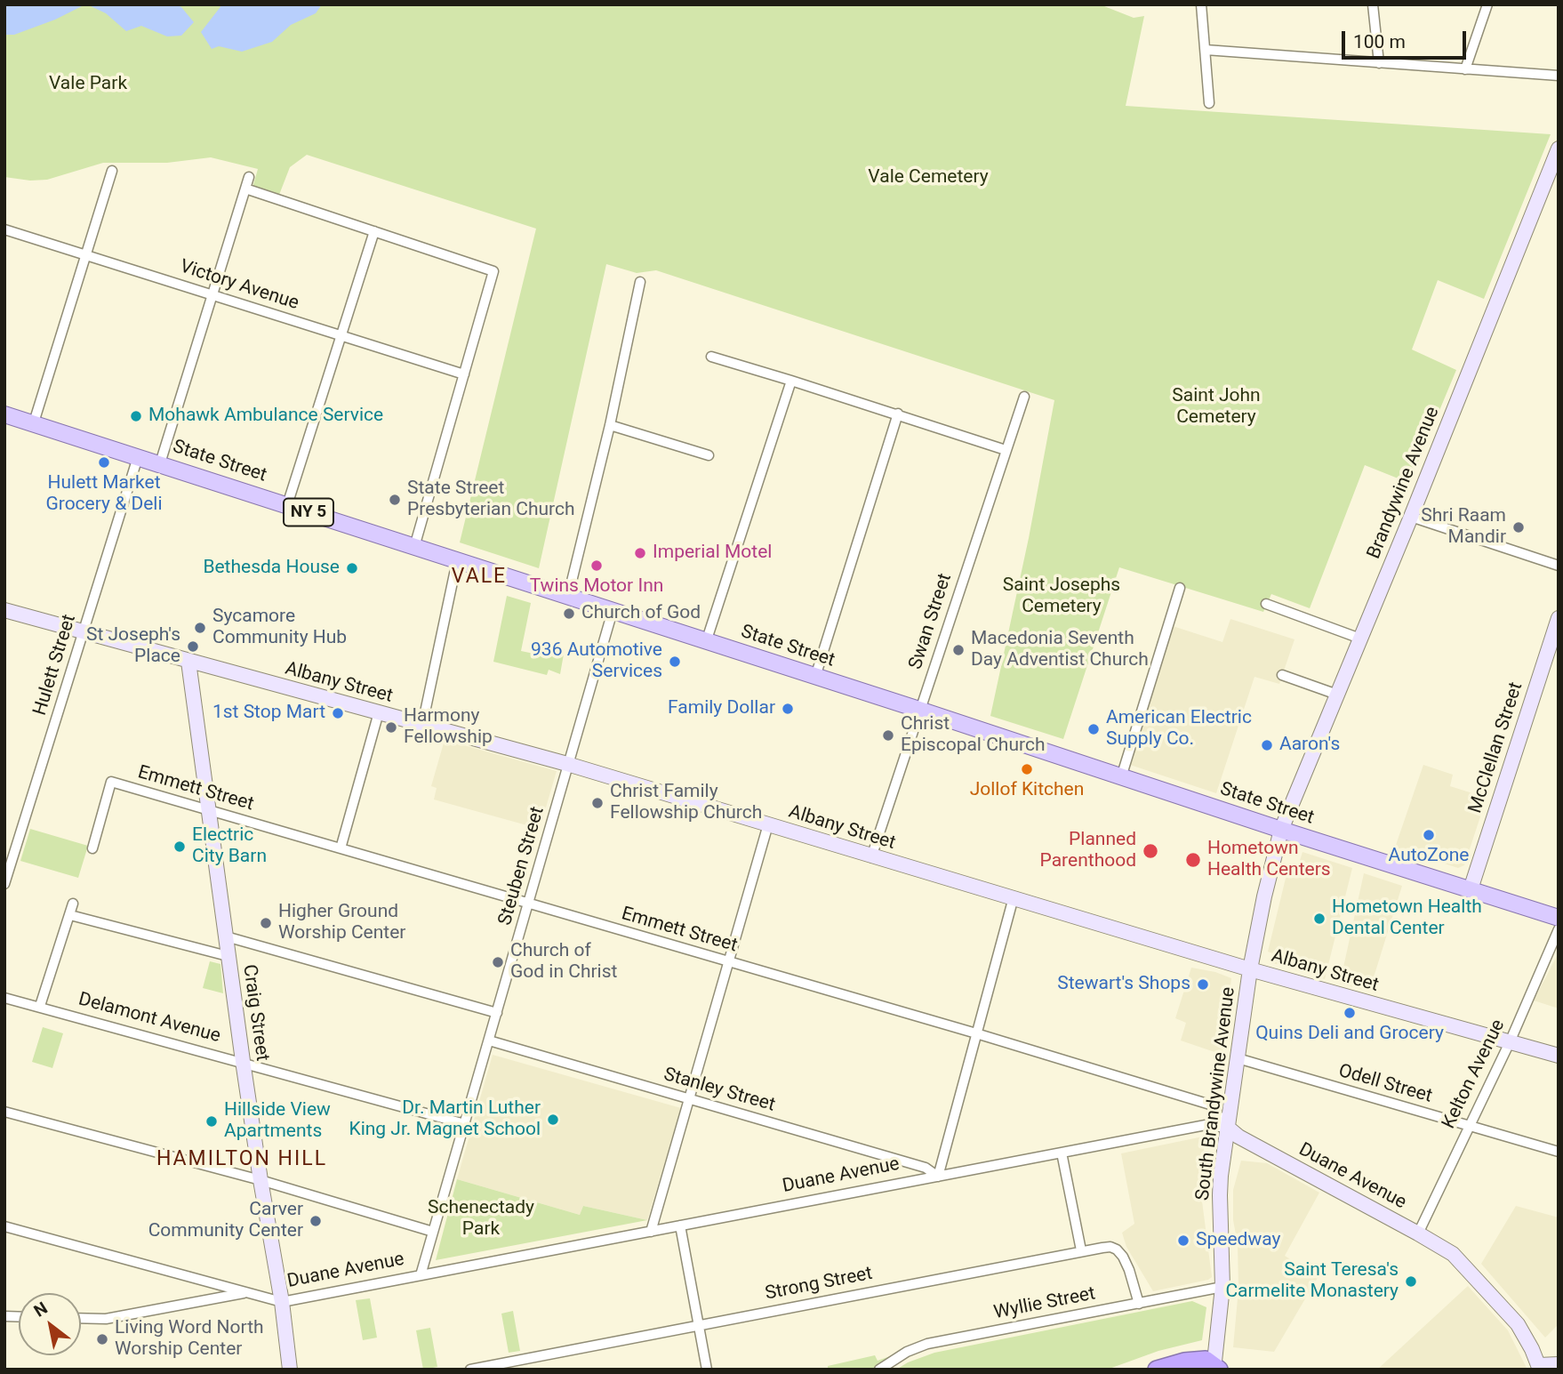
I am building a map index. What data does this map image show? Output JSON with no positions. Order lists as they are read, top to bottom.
{
  "streets": {
    "main road": ["State Street", "NY 5"],
    "street": [
      "Victory Avenue",
      "Brandywine Avenue",
      "Swan Street",
      "Hulett Street",
      "Albany Street",
      "McClellan Street",
      "Emmett Street",
      "Steuben Street",
      "Craig Street",
      "Delamont Avenue",
      "Kelton Avenue",
      "Odell Street",
      "Stanley Street",
      "South Brandywine Avenue",
      "Duane Avenue",
      "Strong Street",
      "Wyllie Street"
    ]
  },
  "crossings": [
    ["State Street", "Brandywine Avenue"],
    ["State Street", "Swan Street"],
    ["State Street", "Hulett Street"],
    ["State Street", "McClellan Street"],
    ["State Street", "Steuben Street"],
    ["State Street", "South Brandywine Avenue"],
    ["Brandywine Avenue", "South Brandywine Avenue"],
    ["Swan Street", "Albany Street"],
    ["Hulett Street", "Albany Street"],
    ["Albany Street", "Steuben Street"],
    ["Albany Street", "Craig Street"],
    ["Albany Street", "Kelton Avenue"],
    ["Albany Street", "South Brandywine Avenue"],
    ["Emmett Street", "Steuben Street"],
    ["Emmett Street", "Craig Street"],
    ["Emmett Street", "South Brandywine Avenue"],
    ["Emmett Street", "Duane Avenue"],
    ["Steuben Street", "Delamont Avenue"],
    ["Steuben Street", "Stanley Street"],
    ["Steuben Street", "Duane Avenue"],
    ["Craig Street", "Delamont Avenue"],
    ["Craig Street", "Duane Avenue"],
    ["Kelton Avenue", "Odell Street"],
    ["Kelton Avenue", "Duane Avenue"],
    ["Odell Street", "South Brandywine Avenue"],
    ["Stanley Street", "Duane Avenue"],
    ["South Brandywine Avenue", "Duane Avenue"],
    ["South Brandywine Avenue", "Wyllie Street"],
    ["Strong Street", "Wyllie Street"]
  ],
  "districts": ["VALE", "HAMILTON HILL"],
  "parks": [
    "Vale Park",
    "Vale Cemetery",
    "Saint John Cemetery",
    "Saint Josephs Cemetery",
    "Schenectady Park"
  ],
  "places": [
    "Mohawk Ambulance Service",
    "Hulett Market Grocery & Deli",
    "State Street Presbyterian Church",
    "Shri Raam Mandir",
    "Imperial Motel",
    "Twins Motor Inn",
    "Bethesda House",
    "Church of God",
    "Sycamore Community Hub",
    "St Joseph's Place",
    "Macedonia Seventh Day Adventist Church",
    "936 Automotive Services",
    "Family Dollar",
    "1st Stop Mart",
    "Harmony Fellowship",
    "American Electric Supply Co.",
    "Christ Episcopal Church",
    "Aaron's",
    "Jollof Kitchen",
    "Christ Family Fellowship Church",
    "AutoZone",
    "Electric City Barn",
    "Planned Parenthood",
    "Hometown Health Centers",
    "Hometown Health Dental Center",
    "Higher Ground Worship Center",
    "Church of God in Christ",
    "Stewart's Shops",
    "Quins Deli and Grocery",
    "Dr. Martin Luther King Jr. Magnet School",
    "Hillside View Apartments",
    "Carver Community Center",
    "Speedway",
    "Saint Teresa's Carmelite Monastery",
    "Living Word North Worship Center"
  ],
  "scale_bar": "100 m",
  "north": "top left"
}
